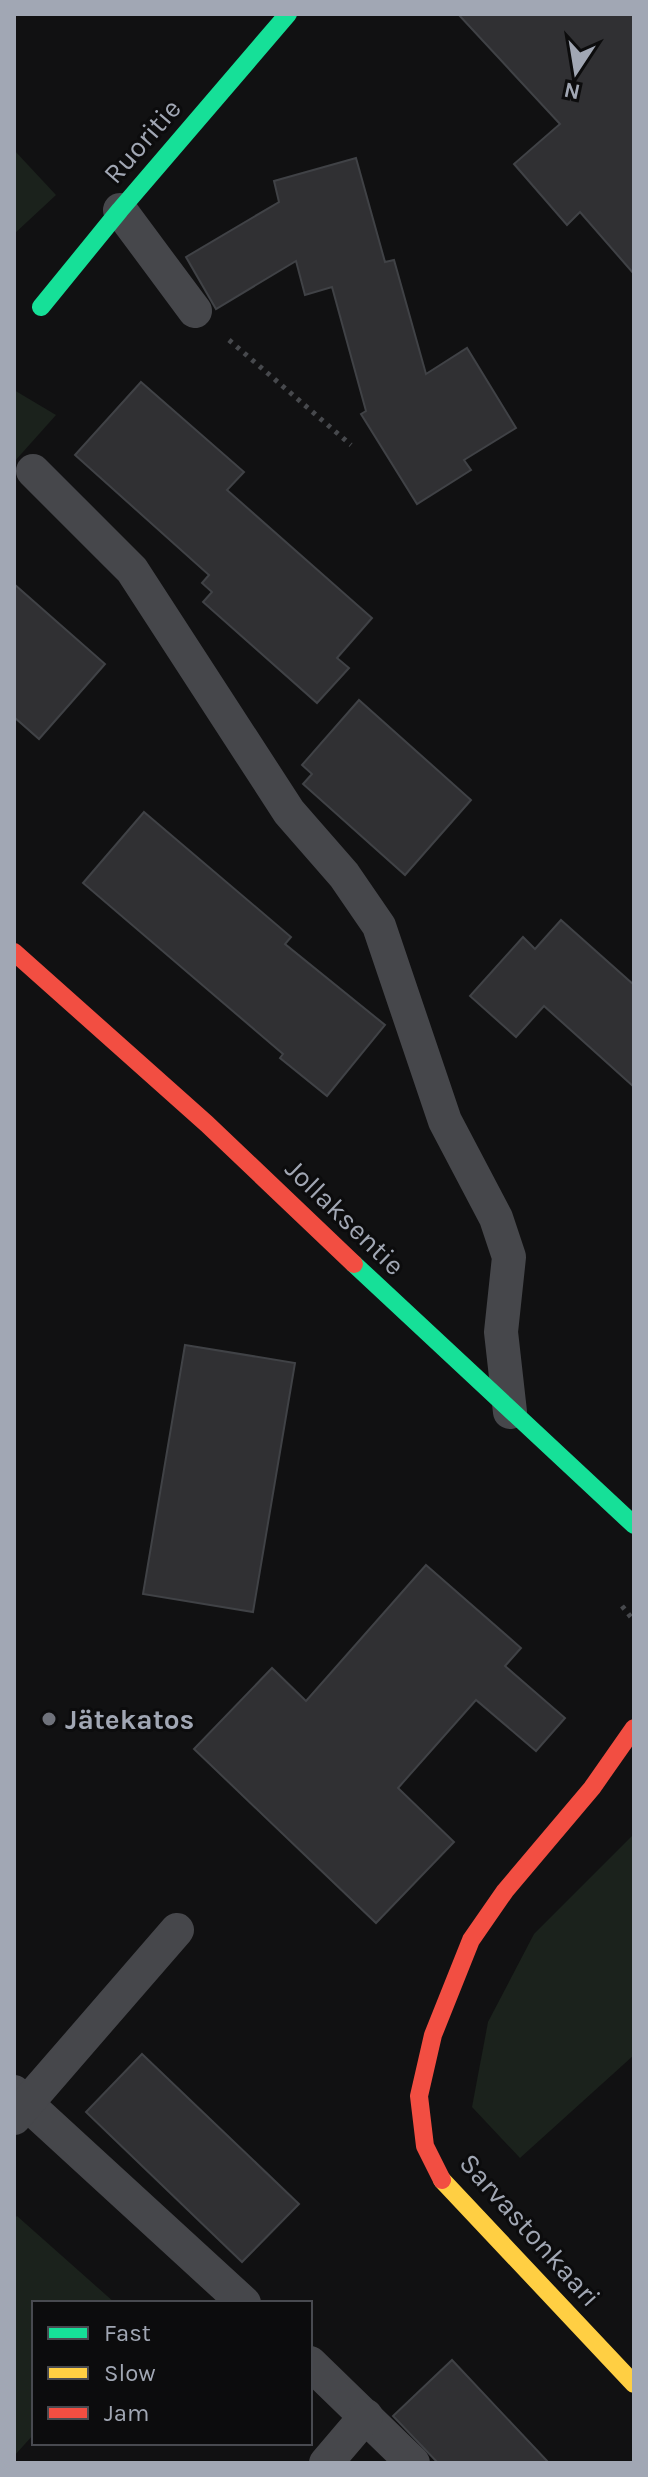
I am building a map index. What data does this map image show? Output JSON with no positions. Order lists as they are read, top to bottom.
{
  "streets": {
    "street": ["Ruoritie", "Jollaksentie", "Sarvastonkaari"]
  },
  "places": ["Jätekatos"],
  "legend": ["Fast", "Slow", "Jam"],
  "north": "bottom"
}
